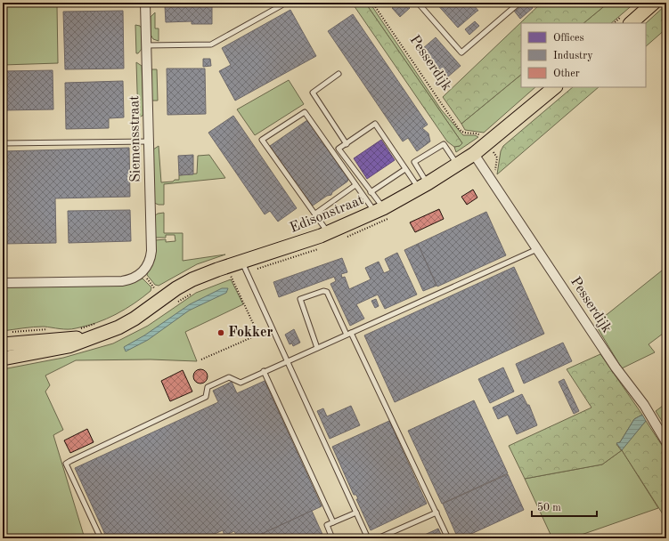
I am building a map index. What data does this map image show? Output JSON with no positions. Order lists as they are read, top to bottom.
{
  "streets": {
    "main road": ["Edisonstraat"],
    "street": ["Pesserdijk", "Siemensstraat"]
  },
  "crossings": [
    ["Pesserdijk", "Edisonstraat"]
  ],
  "places": ["Fokker"],
  "legend": ["Offices", "Industry", "Other"],
  "scale_bar": "50 m"
}
